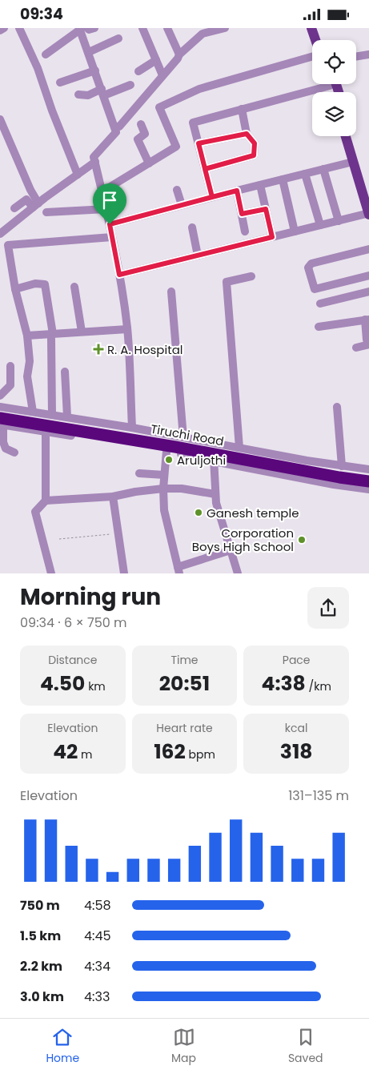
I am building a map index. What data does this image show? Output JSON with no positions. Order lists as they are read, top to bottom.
{
  "streets": {
    "highway": ["Tiruchi Road"]
  },
  "places": {
    "health": ["R. A. Hospital"],
    "other": ["Aruljothi", "Ganesh temple", "Corporation Boys High School"]
  },
  "page": {
    "status": "09:34",
    "heading": ["Morning run", "09:34 · 6 × 750 m"],
    "stats": [
      ["Distance", "4.50 km"],
      ["Time", "20:51"],
      ["Pace", "4:38 /km"],
      ["Elevation", "42 m"],
      ["Heart rate", "162 bpm"],
      ["kcal", "318"]
    ],
    "chart": ["Elevation", "131–135 m"],
    "list": [
      {
        "name": "750 m",
        "note": "4:58"
      },
      {
        "name": "1.5 km",
        "note": "4:45"
      },
      {
        "name": "2.2 km",
        "note": "4:34"
      },
      {
        "name": "3.0 km",
        "note": "4:33"
      }
    ],
    "tabs": ["Home", "Map", "Saved"]
  }
}
